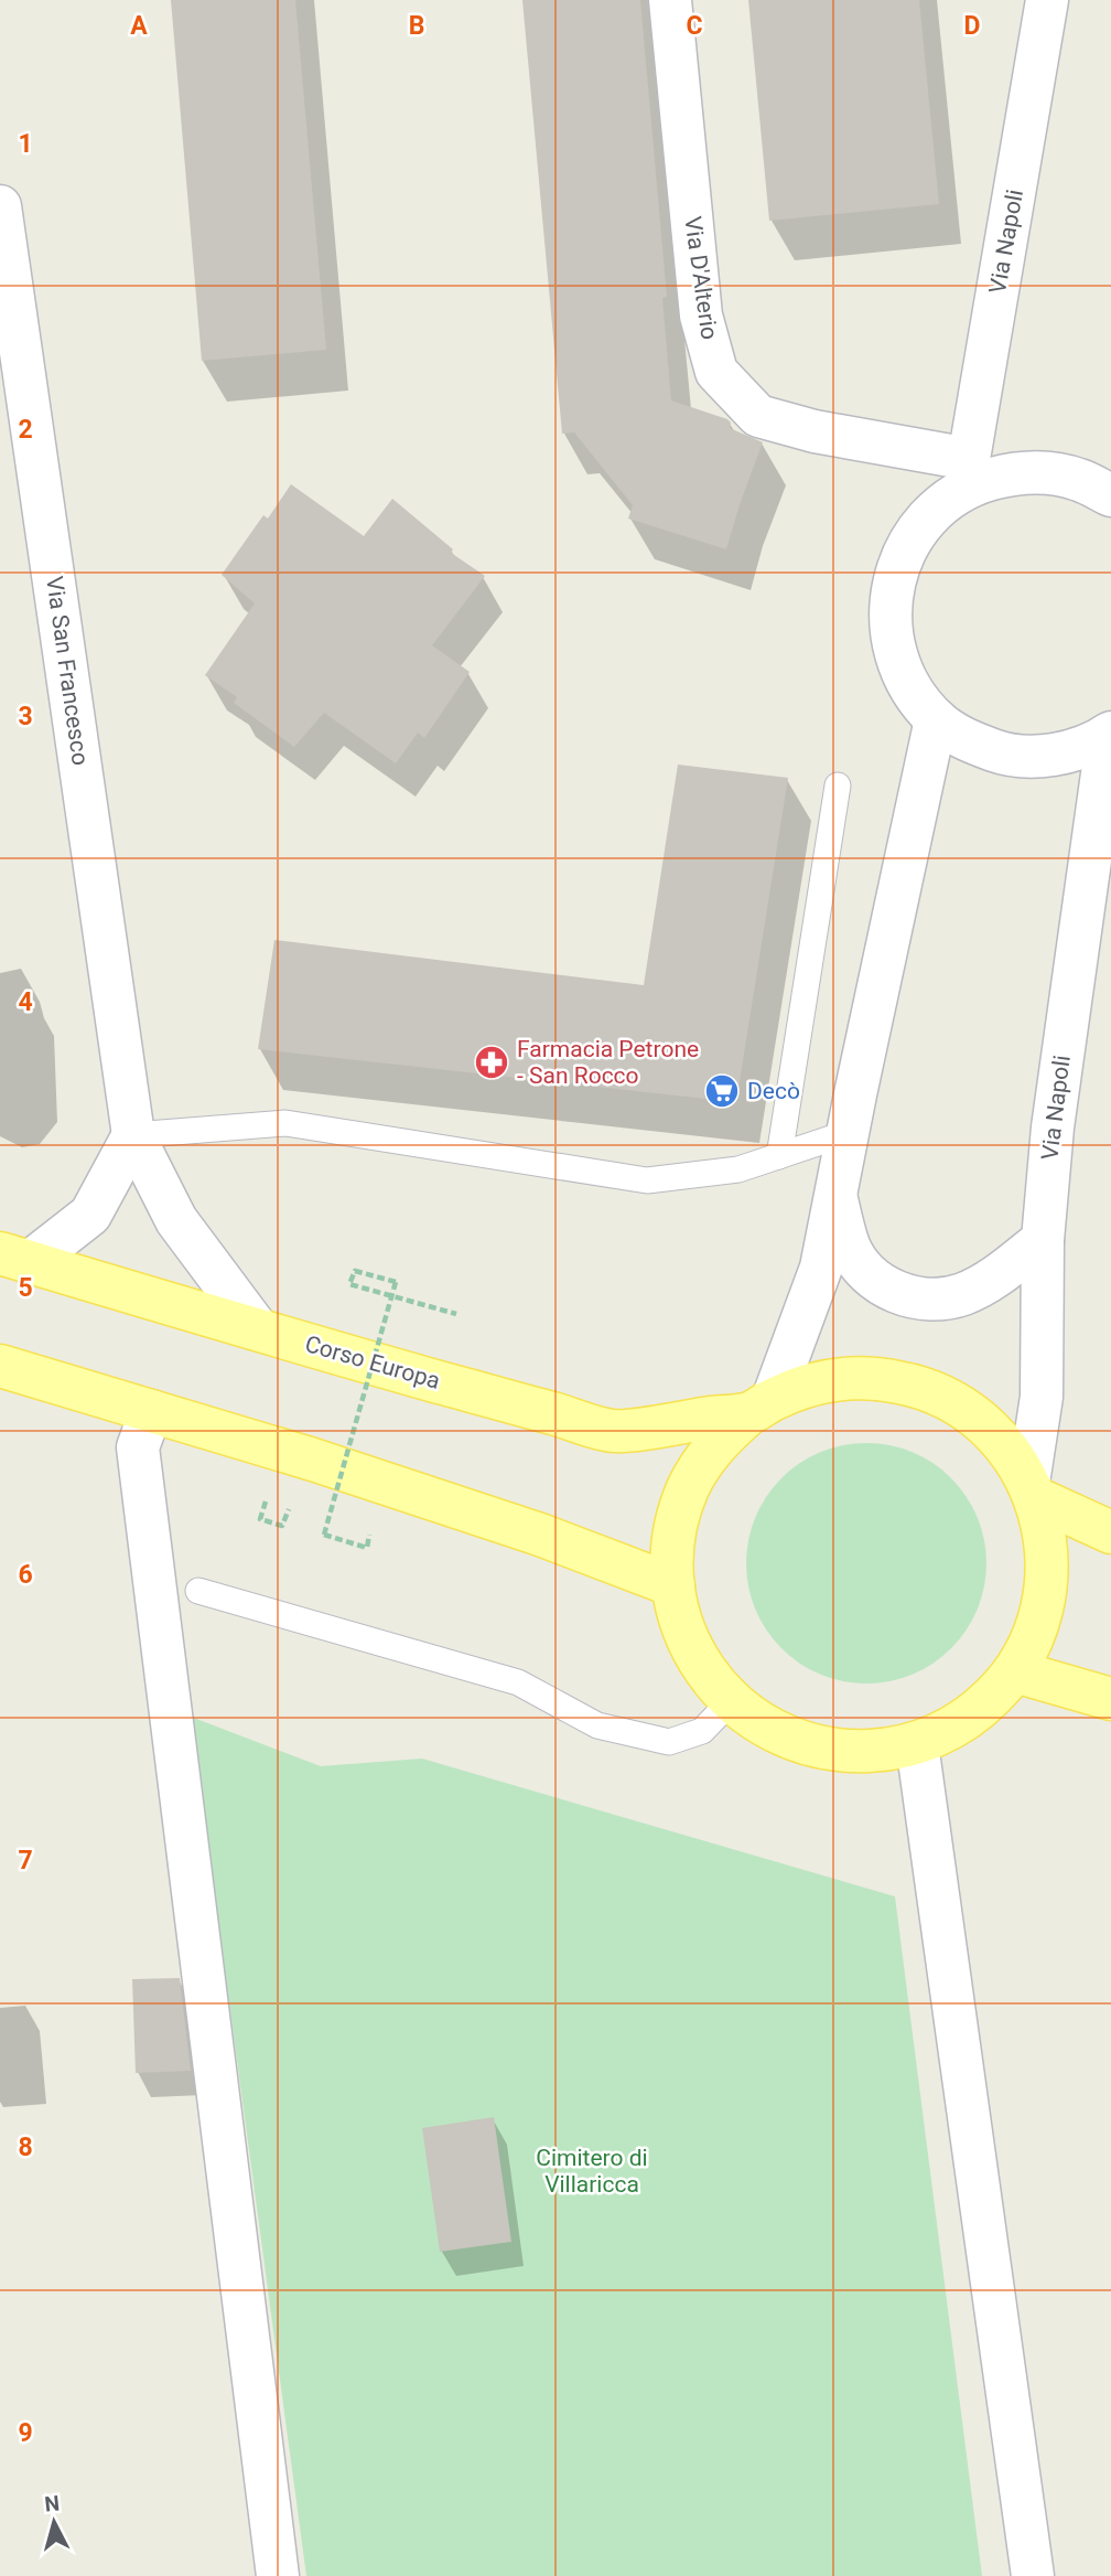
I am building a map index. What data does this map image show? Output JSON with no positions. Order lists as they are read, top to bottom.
{
  "streets": {
    "main road": ["Corso Europa"],
    "street": ["Via Napoli", "Via D'Alterio", "Via San Francesco"]
  },
  "crossings": [
    ["Via Napoli", "Via D'Alterio"],
    ["Via San Francesco", "Corso Europa"]
  ],
  "parks": ["Cimitero di Villaricca"],
  "places": {
    "pharmacy": ["Farmacia Petrone - San Rocco"],
    "supermarket": ["Decò"]
  },
  "north": "top",
  "grid": {
    "columns": [
      "A",
      "B",
      "C",
      "D"
    ],
    "rows": [
      "1",
      "2",
      "3",
      "4",
      "5",
      "6",
      "7",
      "8",
      "9"
    ]
  }
}
